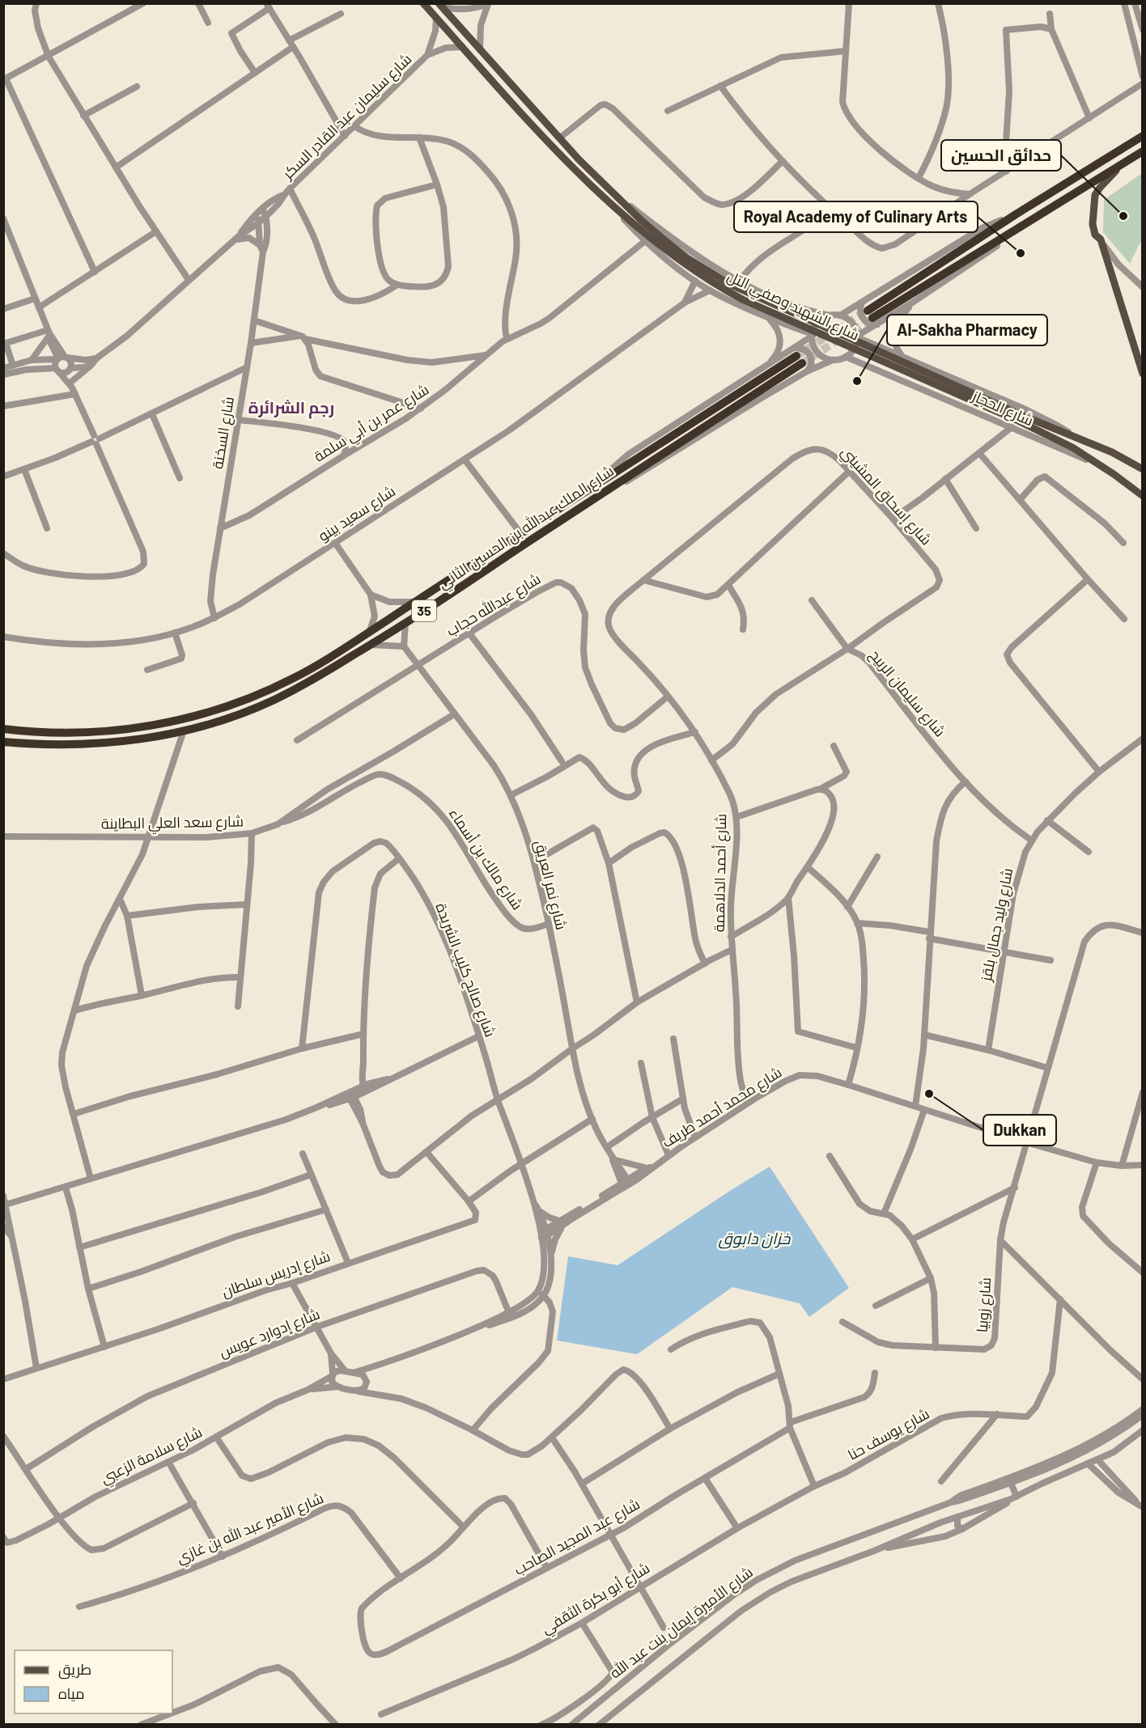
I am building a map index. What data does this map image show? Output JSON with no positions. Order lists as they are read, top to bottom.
{
  "streets": {
    "highway": ["شارع الملك عبدالله بن الحسين الثاني", "35"],
    "main road": ["شارع الشهيد وصفي التل", "شارع الحجاز"],
    "street": [
      "شارع سليمان عبد القادر السكر",
      "شارع عمر بن أبي سلمة",
      "شارع السخنة",
      "شارع إسحاق المشيني",
      "شارع سعيد بينو",
      "شارع عبدالله حجاب",
      "شارع سليمان الربيح",
      "شارع سعد العلي البطاينة",
      "شارع مالك بن أسماء",
      "شارع أحمد الدلاهمة",
      "شارع نمر العريق",
      "شارع وليد جمال بلقز",
      "شارع صالح كليب الشريدة",
      "شارع محمد أحمد طريف",
      "شارع إدريس سلطان",
      "شارع زوبيا",
      "شارع إدوارد عويس",
      "شارع يوسف حنا",
      "شارع سلامة الزعبي",
      "شارع الأمير عبد الله بن غازي",
      "شارع عبد المجيد الصاحب",
      "شارع أبو بكرة الثقفي",
      "شارع الأميرة إيمان بنت عبد الله"
    ]
  },
  "crossings": [
    ["شارع سليمان عبد القادر السكر", "شارع الشهيد وصفي التل"],
    ["شارع سليمان عبد القادر السكر", "شارع السخنة"],
    ["شارع الشهيد وصفي التل", "شارع الحجاز"],
    ["شارع عمر بن أبي سلمة", "شارع السخنة"],
    ["شارع السخنة", "شارع سعيد بينو"],
    ["شارع إسحاق المشيني", "شارع سليمان الربيح"],
    ["شارع إسحاق المشيني", "شارع أحمد الدلاهمة"],
    ["شارع عبدالله حجاب", "شارع أحمد الدلاهمة"],
    ["شارع عبدالله حجاب", "شارع نمر العريق"],
    ["شارع سليمان الربيح", "شارع أحمد الدلاهمة"],
    ["شارع سليمان الربيح", "شارع وليد جمال بلقز"],
    ["شارع سعد العلي البطاينة", "شارع مالك بن أسماء"],
    ["شارع سعد العلي البطاينة", "شارع نمر العريق"],
    ["شارع مالك بن أسماء", "شارع نمر العريق"],
    ["شارع أحمد الدلاهمة", "شارع محمد أحمد طريف"],
    ["شارع نمر العريق", "شارع محمد أحمد طريف"],
    ["شارع محمد أحمد طريف", "شارع زوبيا"],
    ["شارع يوسف حنا", "شارع أبو بكرة الثقفي"],
    ["شارع الأمير عبد الله بن غازي", "شارع عبد المجيد الصاحب"],
    ["شارع أبو بكرة الثقفي", "شارع الأميرة إيمان بنت عبد الله"]
  ],
  "districts": ["رجم الشرائرة"],
  "water": ["خزان دابوق"],
  "places": [
    "حدائق الحسين",
    "Royal Academy of Culinary Arts",
    "Al-Sakha Pharmacy",
    "Dukkan"
  ],
  "legend": ["طريق", "مياه"]
}
